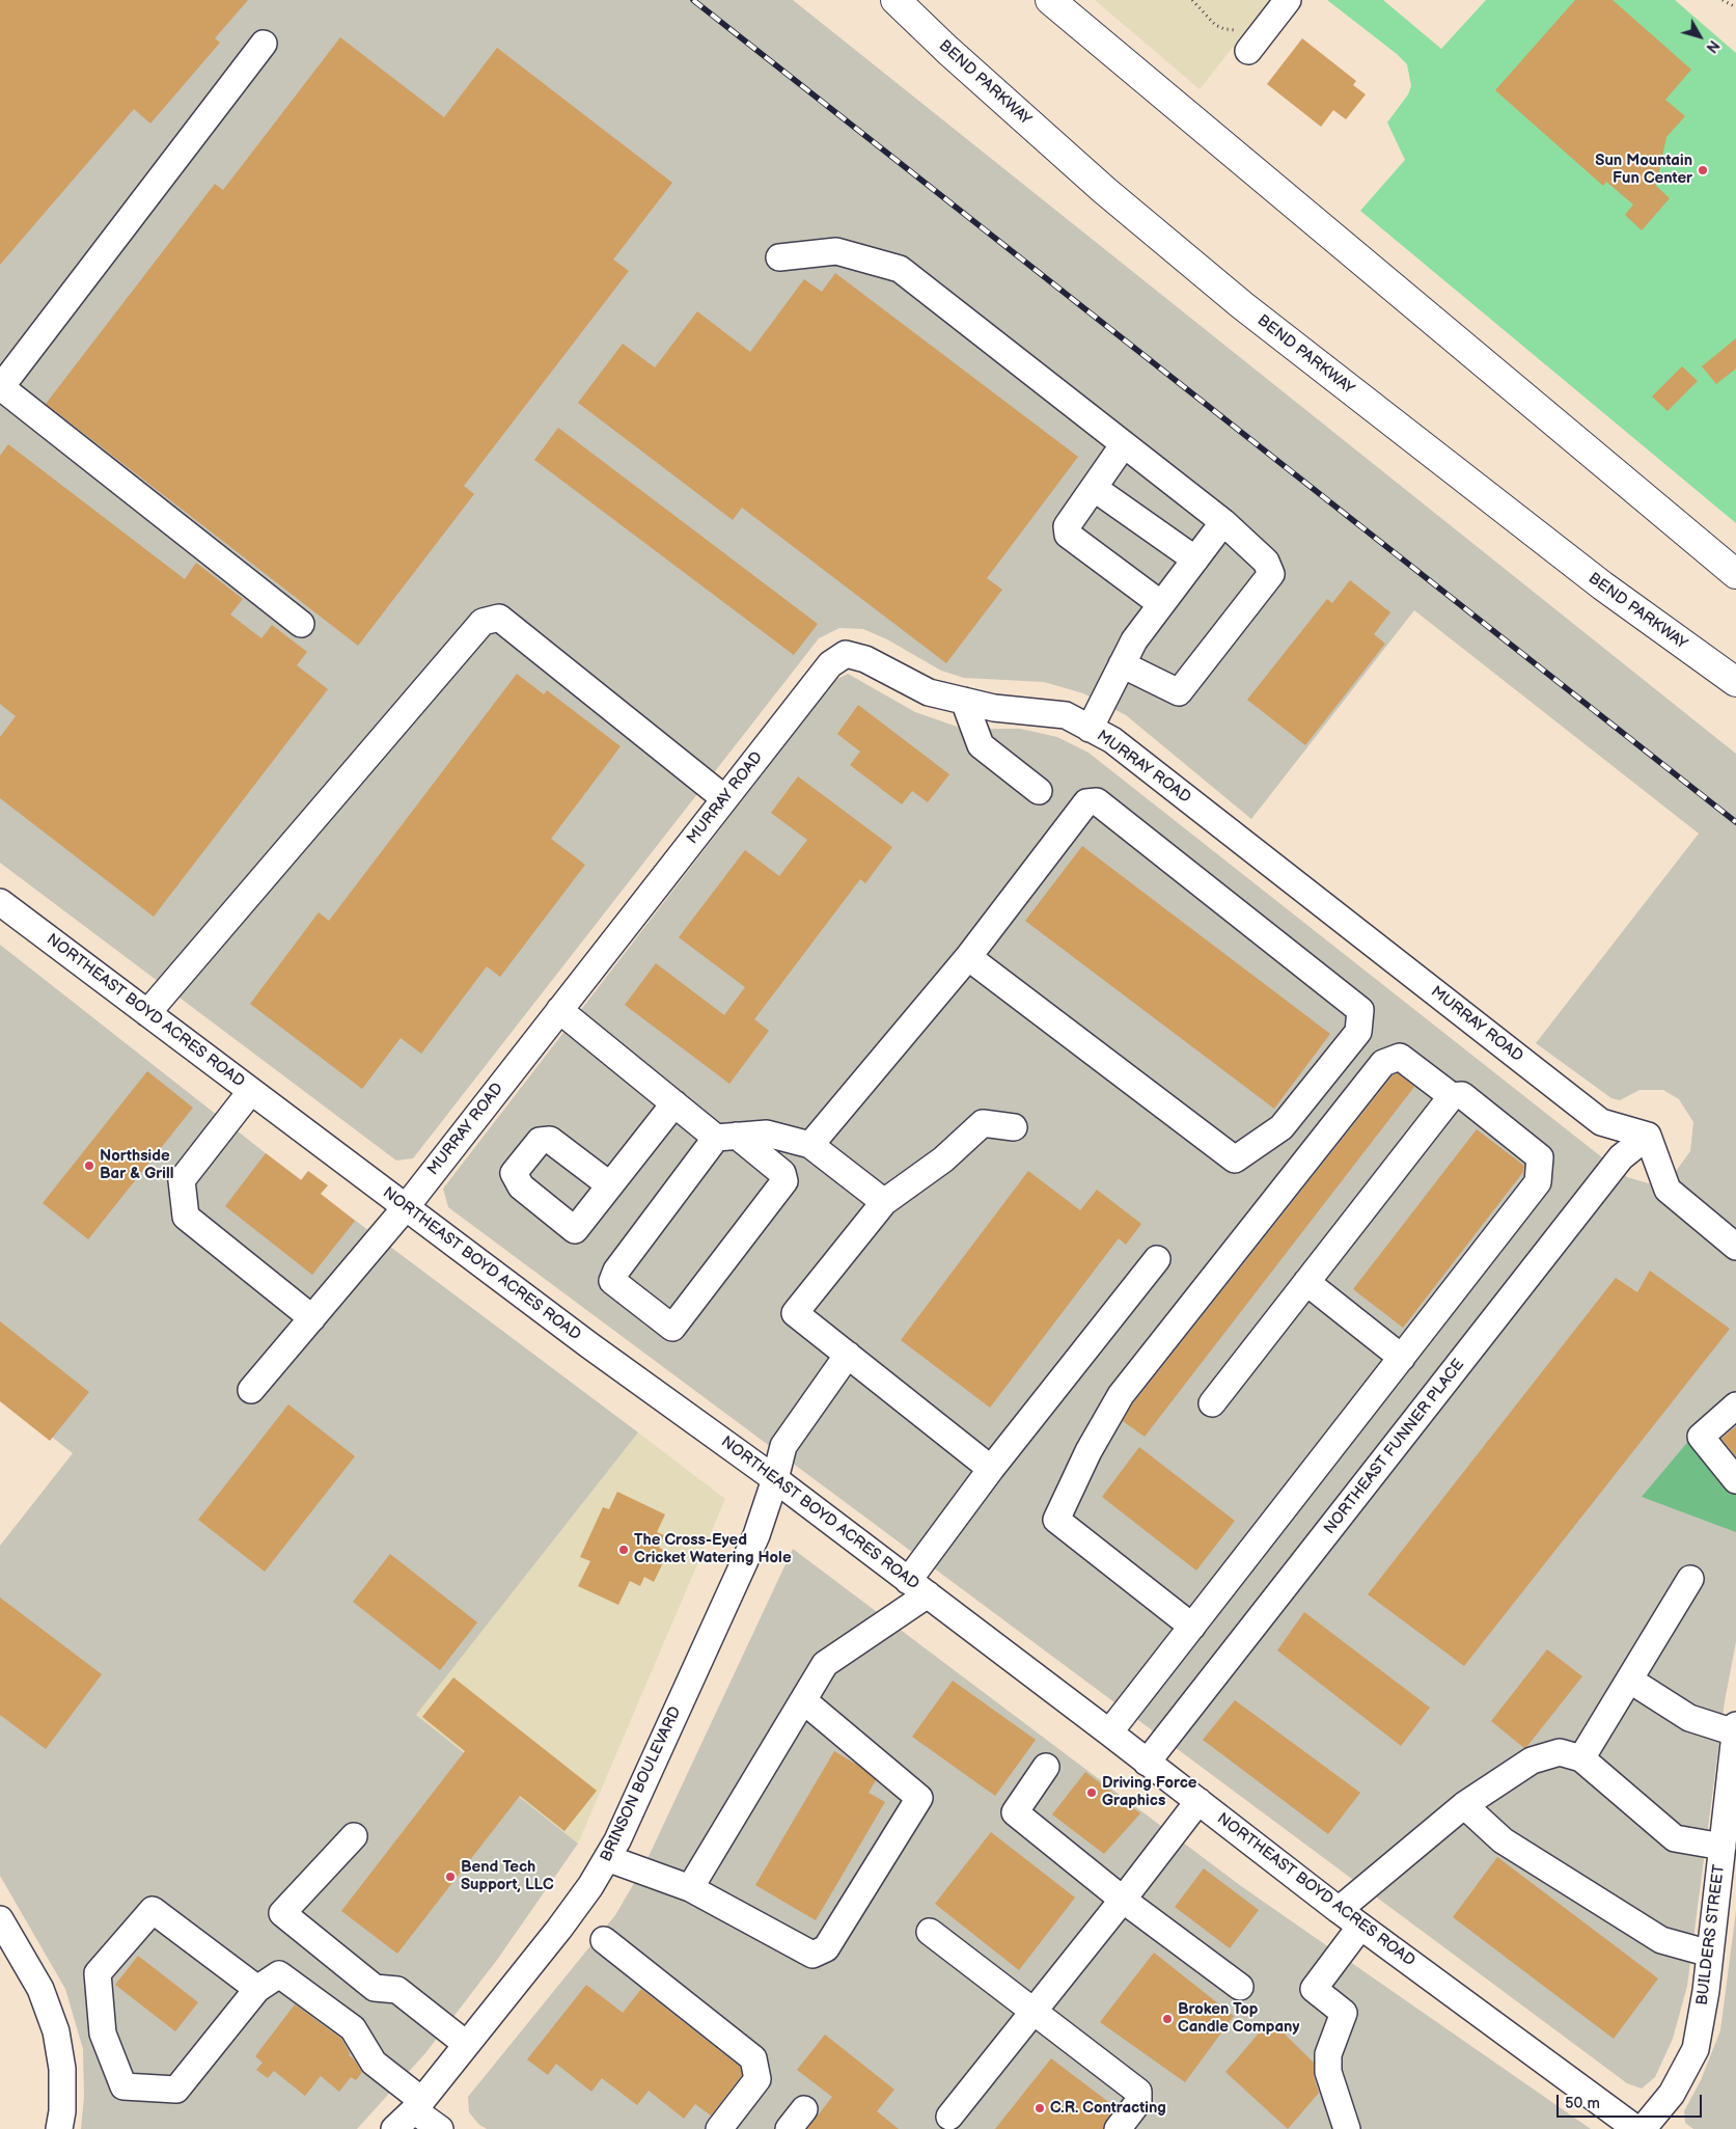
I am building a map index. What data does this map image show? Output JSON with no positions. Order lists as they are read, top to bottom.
{
  "streets": {
    "highway": ["BEND PARKWAY"],
    "street": [
      "MURRAY ROAD",
      "NORTHEAST BOYD ACRES ROAD",
      "NORTHEAST FUNNER PLACE",
      "BRINSON BOULEVARD",
      "BUILDERS STREET"
    ]
  },
  "crossings": [
    ["MURRAY ROAD", "NORTHEAST BOYD ACRES ROAD"],
    ["MURRAY ROAD", "NORTHEAST FUNNER PLACE"],
    ["NORTHEAST BOYD ACRES ROAD", "NORTHEAST FUNNER PLACE"],
    ["NORTHEAST BOYD ACRES ROAD", "BRINSON BOULEVARD"]
  ],
  "places": [
    "Sun Mountain Fun Center",
    "Northside Bar & Grill",
    "The Cross-Eyed Cricket Watering Hole",
    "Driving Force Graphics",
    "Bend Tech Support, LLC",
    "Broken Top Candle Company",
    "C.R. Contracting"
  ],
  "scale_bar": "50 m",
  "north": "bottom right"
}
